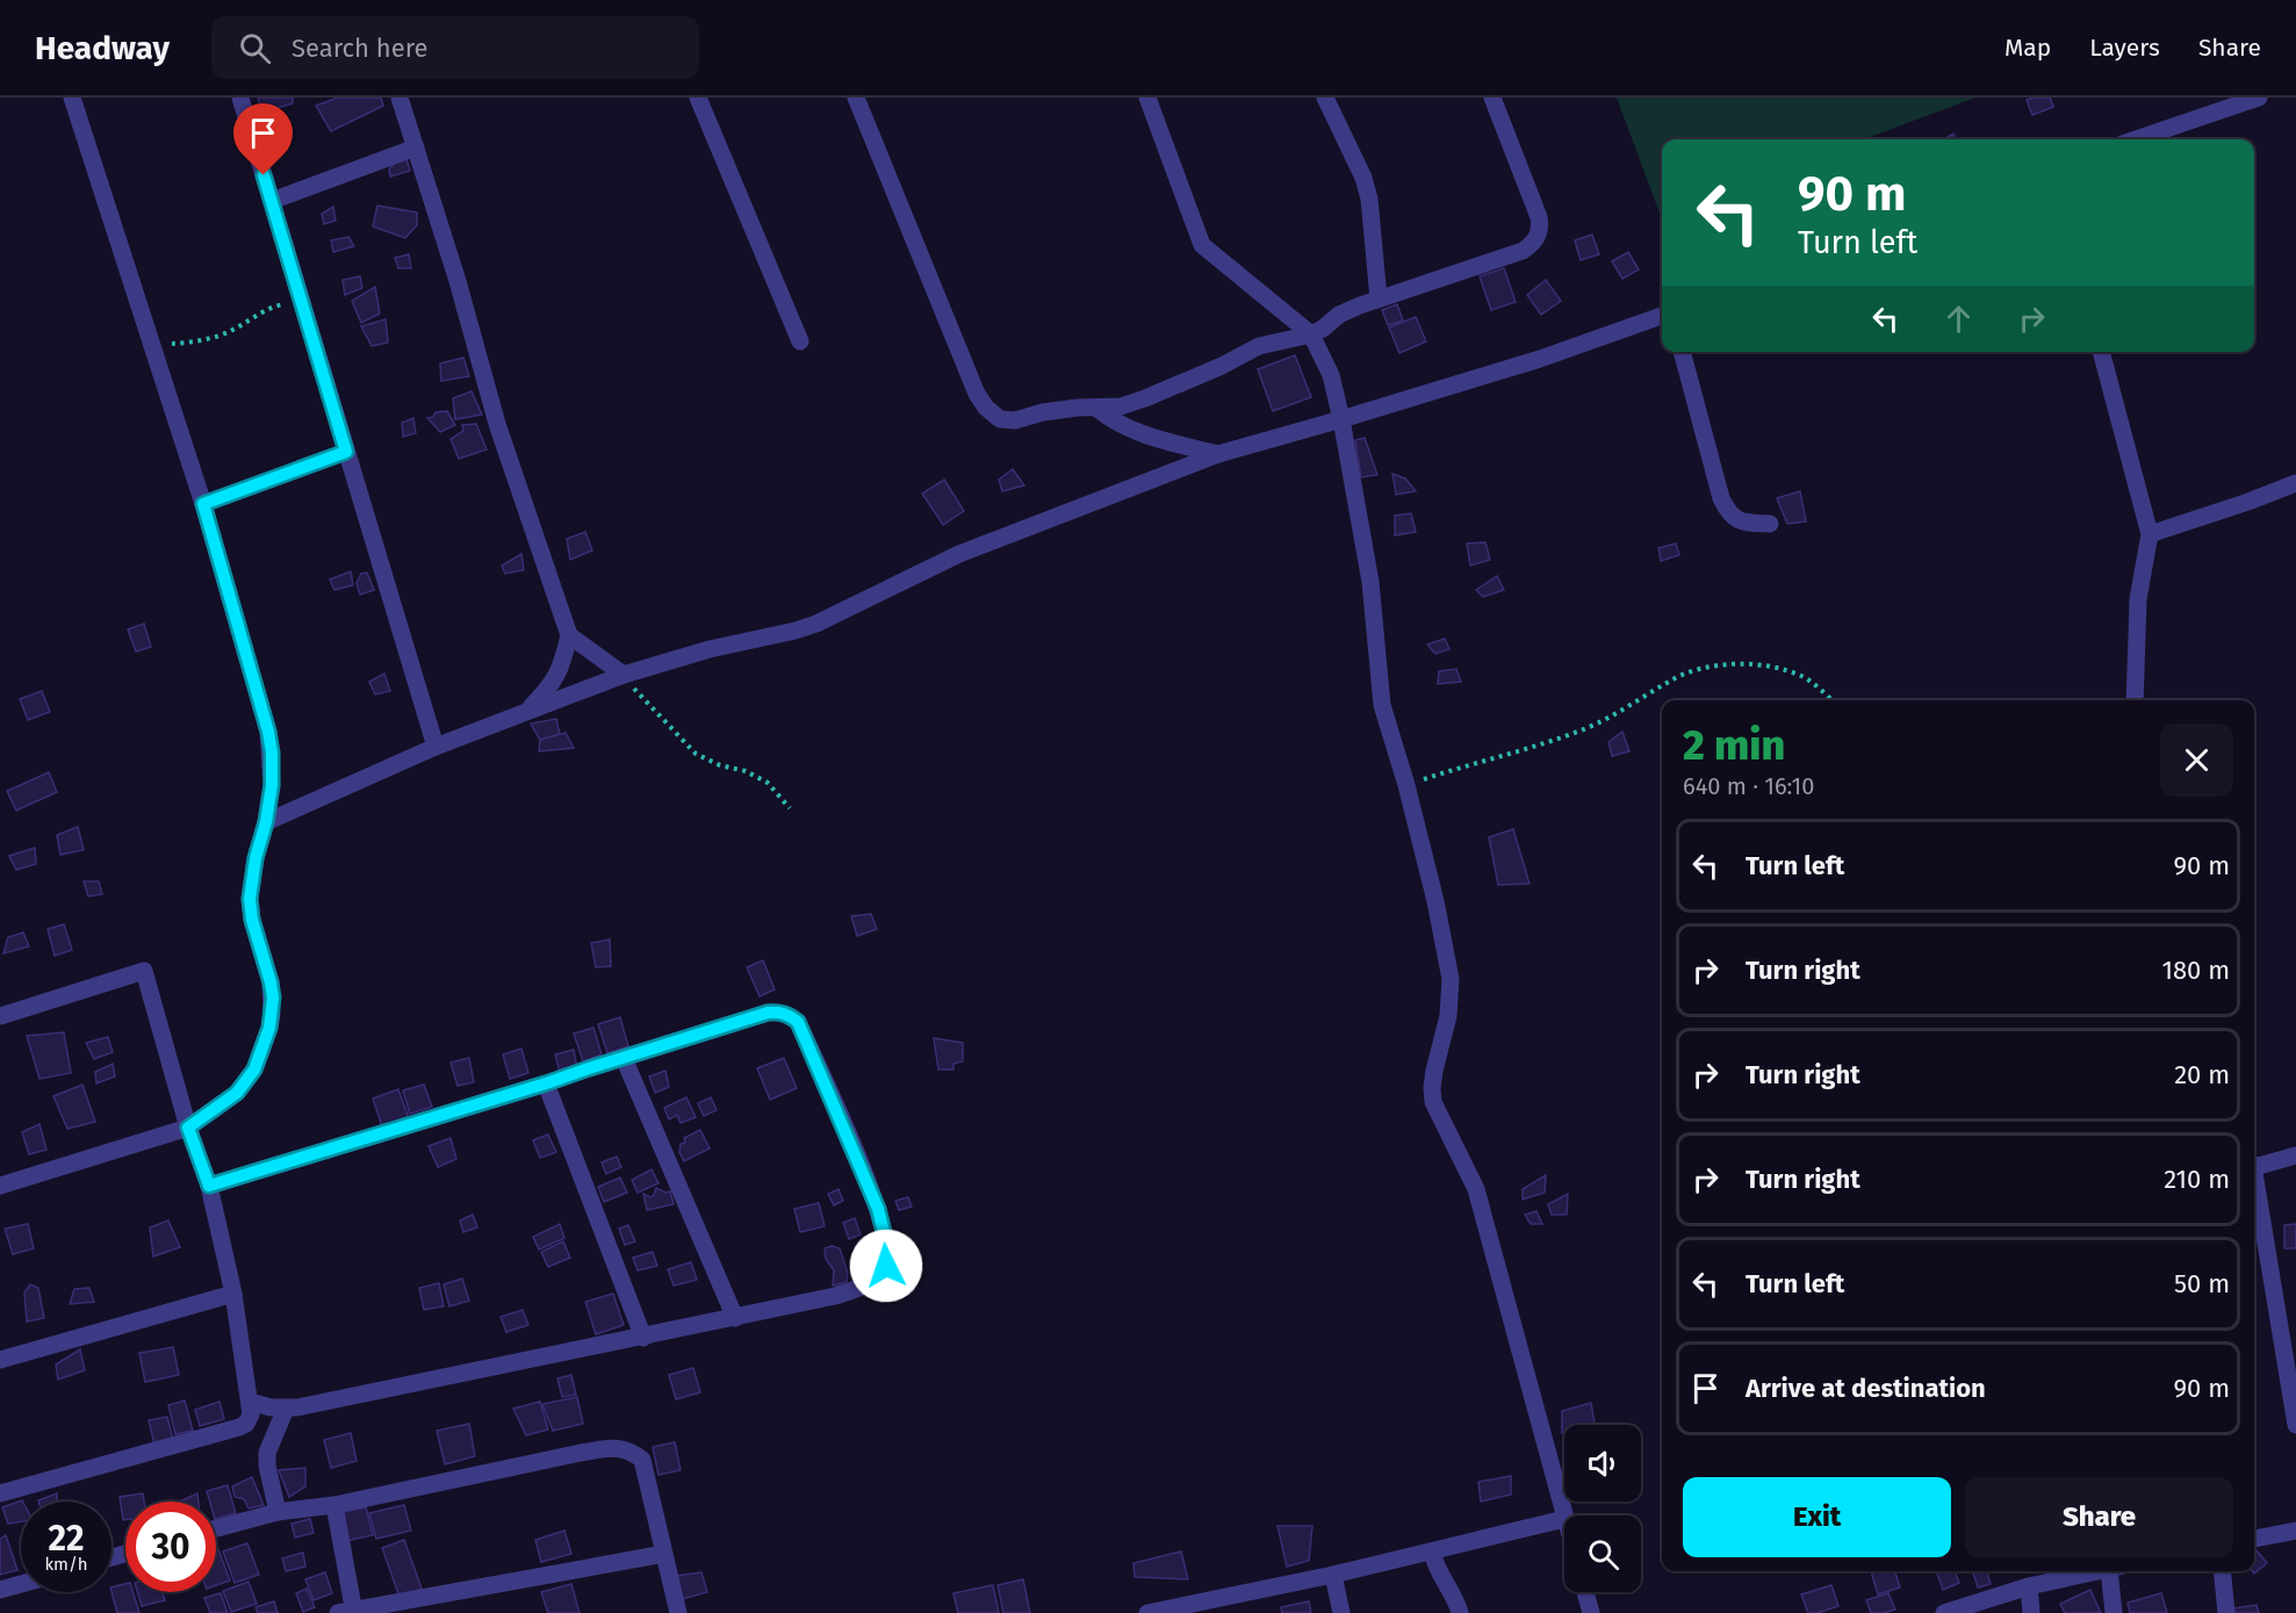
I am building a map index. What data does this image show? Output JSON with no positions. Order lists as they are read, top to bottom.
{
  "page": {
    "header": "Headway",
    "search": "Search here",
    "nav": ["Map", "Layers", "Share"],
    "turn": ["90 m", "Turn left"],
    "heading": ["2 min", "640 m · 16:10"],
    "list": [
      {
        "name": "Turn left",
        "value": "90 m"
      },
      {
        "name": "Turn right",
        "value": "180 m"
      },
      {
        "name": "Turn right",
        "value": "20 m"
      },
      {
        "name": "Turn right",
        "value": "210 m"
      },
      {
        "name": "Turn left",
        "value": "50 m"
      },
      {
        "name": "Arrive at destination",
        "value": "90 m"
      }
    ],
    "buttons": ["Exit", "Share"],
    "speed": "22 km/h",
    "limit": "30"
  }
}
